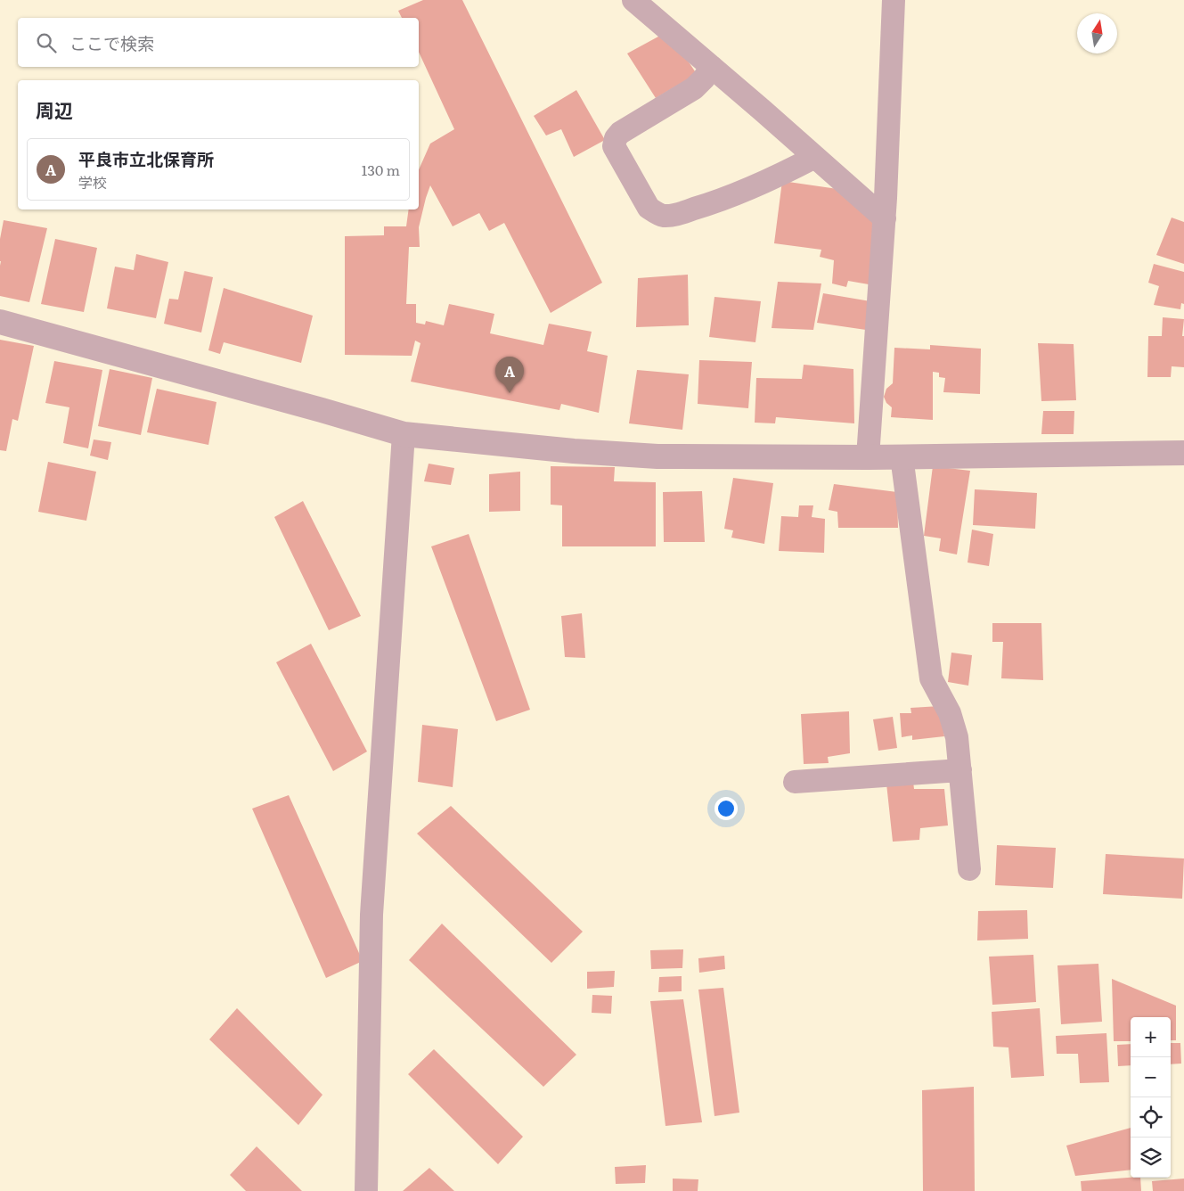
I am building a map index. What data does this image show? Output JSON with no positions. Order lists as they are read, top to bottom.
{
  "north": "top",
  "page": {
    "search": "ここで検索",
    "heading": "周辺",
    "list": [
      {
        "mark": "A",
        "name": "平良市立北保育所",
        "note": "学校",
        "value": "130 m"
      }
    ],
    "pins": "A",
    "map_buttons": ["+", "−"]
  }
}
